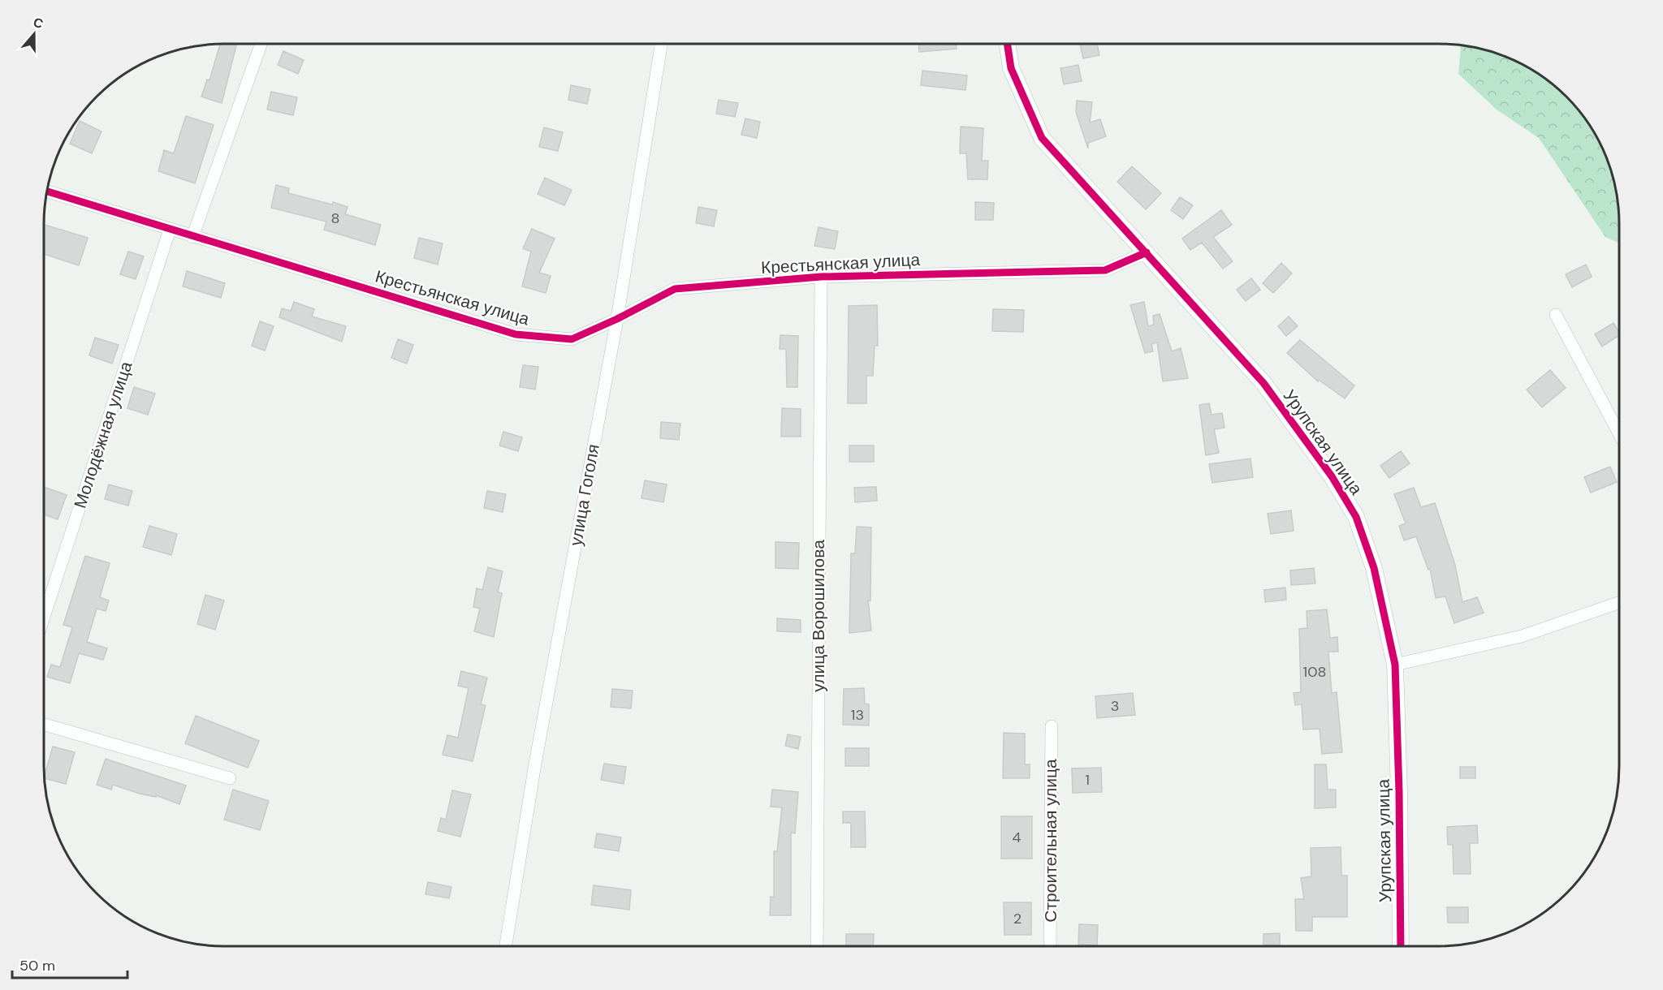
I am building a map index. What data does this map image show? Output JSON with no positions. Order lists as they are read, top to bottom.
{
  "streets": {
    "street": [
      "Крестьянская улица",
      "Молодёжная улица",
      "Урупская улица",
      "улица Гоголя",
      "улица Ворошилова",
      "Строительная улица"
    ]
  },
  "crossings": [
    ["Крестьянская улица", "Молодёжная улица"],
    ["Крестьянская улица", "Урупская улица"],
    ["Крестьянская улица", "улица Гоголя"],
    ["Крестьянская улица", "улица Ворошилова"]
  ],
  "house_numbers": [
    "8",
    "108",
    "3",
    "13",
    "1",
    "4",
    "2"
  ],
  "scale_bar": "50 m",
  "north": "top"
}
